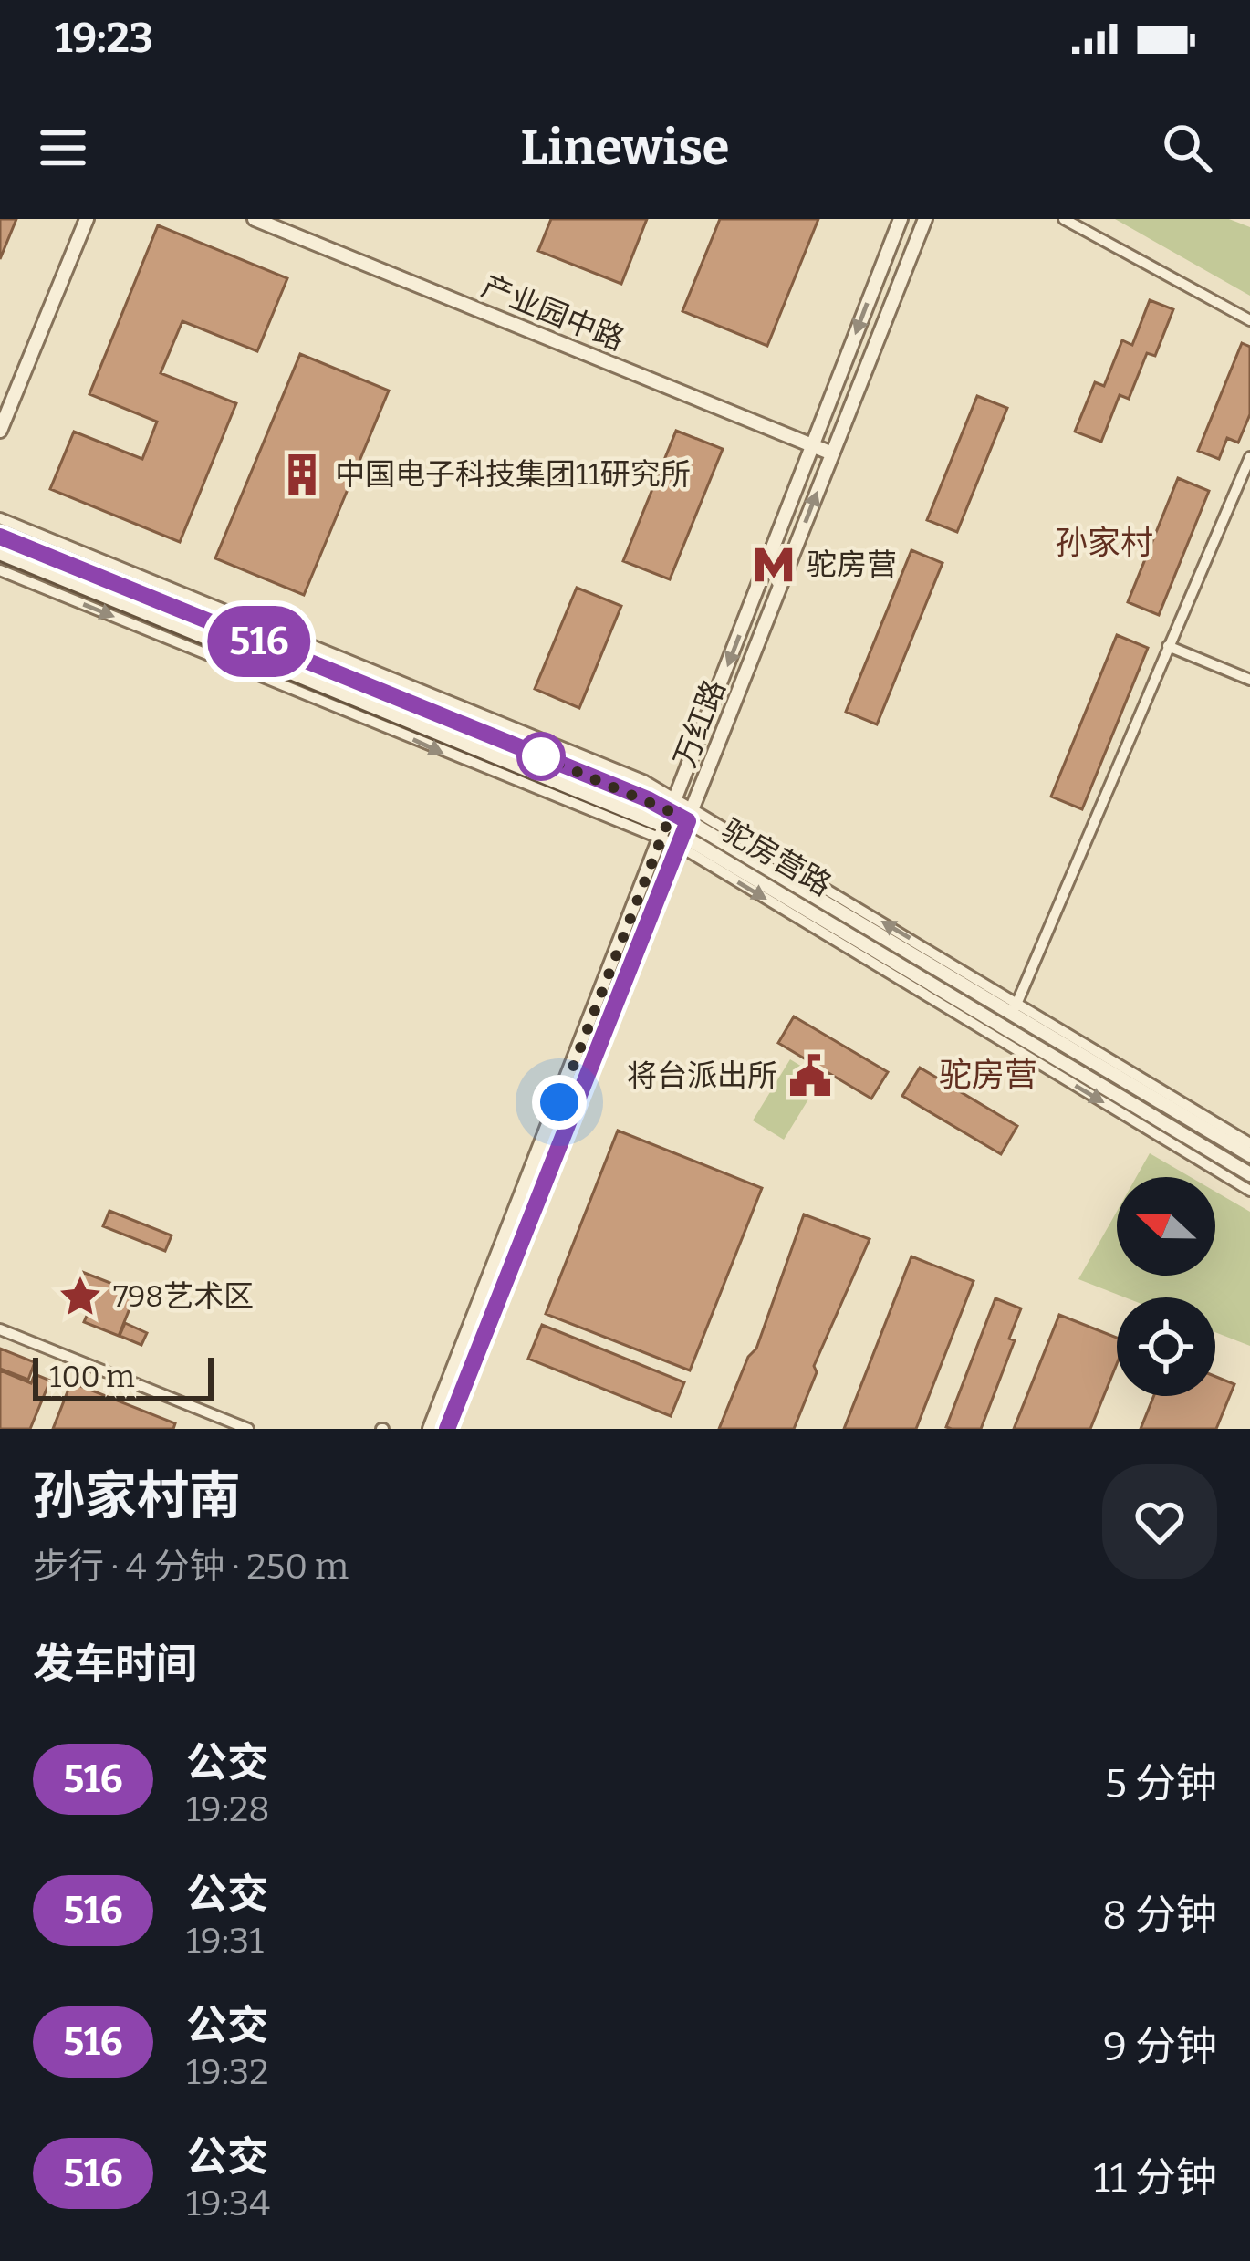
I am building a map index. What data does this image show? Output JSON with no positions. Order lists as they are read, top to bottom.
{
  "streets": {
    "main road": ["驼房营路"],
    "street": ["产业园中路", "万红路"]
  },
  "crossings": [
    ["产业园中路", "万红路"],
    ["万红路", "驼房营路"]
  ],
  "districts": ["孙家村", "驼房营"],
  "places": {
    "building": ["中国电子科技集团11研究所"],
    "metro station": ["驼房营"],
    "public building": ["将台派出所"],
    "place": ["798艺术区"]
  },
  "lines": ["bus line 516"],
  "scale_bar": "100 m",
  "north": "left",
  "page": {
    "status": "19:23",
    "header": "Linewise",
    "on_map": "516",
    "scale": "100 m",
    "heading": [
      ["孙家村南", "步行 · 4 分钟 · 250 m"],
      "发车时间"
    ],
    "list": [
      {
        "mark": "516",
        "name": "公交",
        "note": "19:28",
        "value": "5 分钟"
      },
      {
        "mark": "516",
        "name": "公交",
        "note": "19:31",
        "value": "8 分钟"
      },
      {
        "mark": "516",
        "name": "公交",
        "note": "19:32",
        "value": "9 分钟"
      },
      {
        "mark": "516",
        "name": "公交",
        "note": "19:34",
        "value": "11 分钟"
      }
    ]
  }
}
